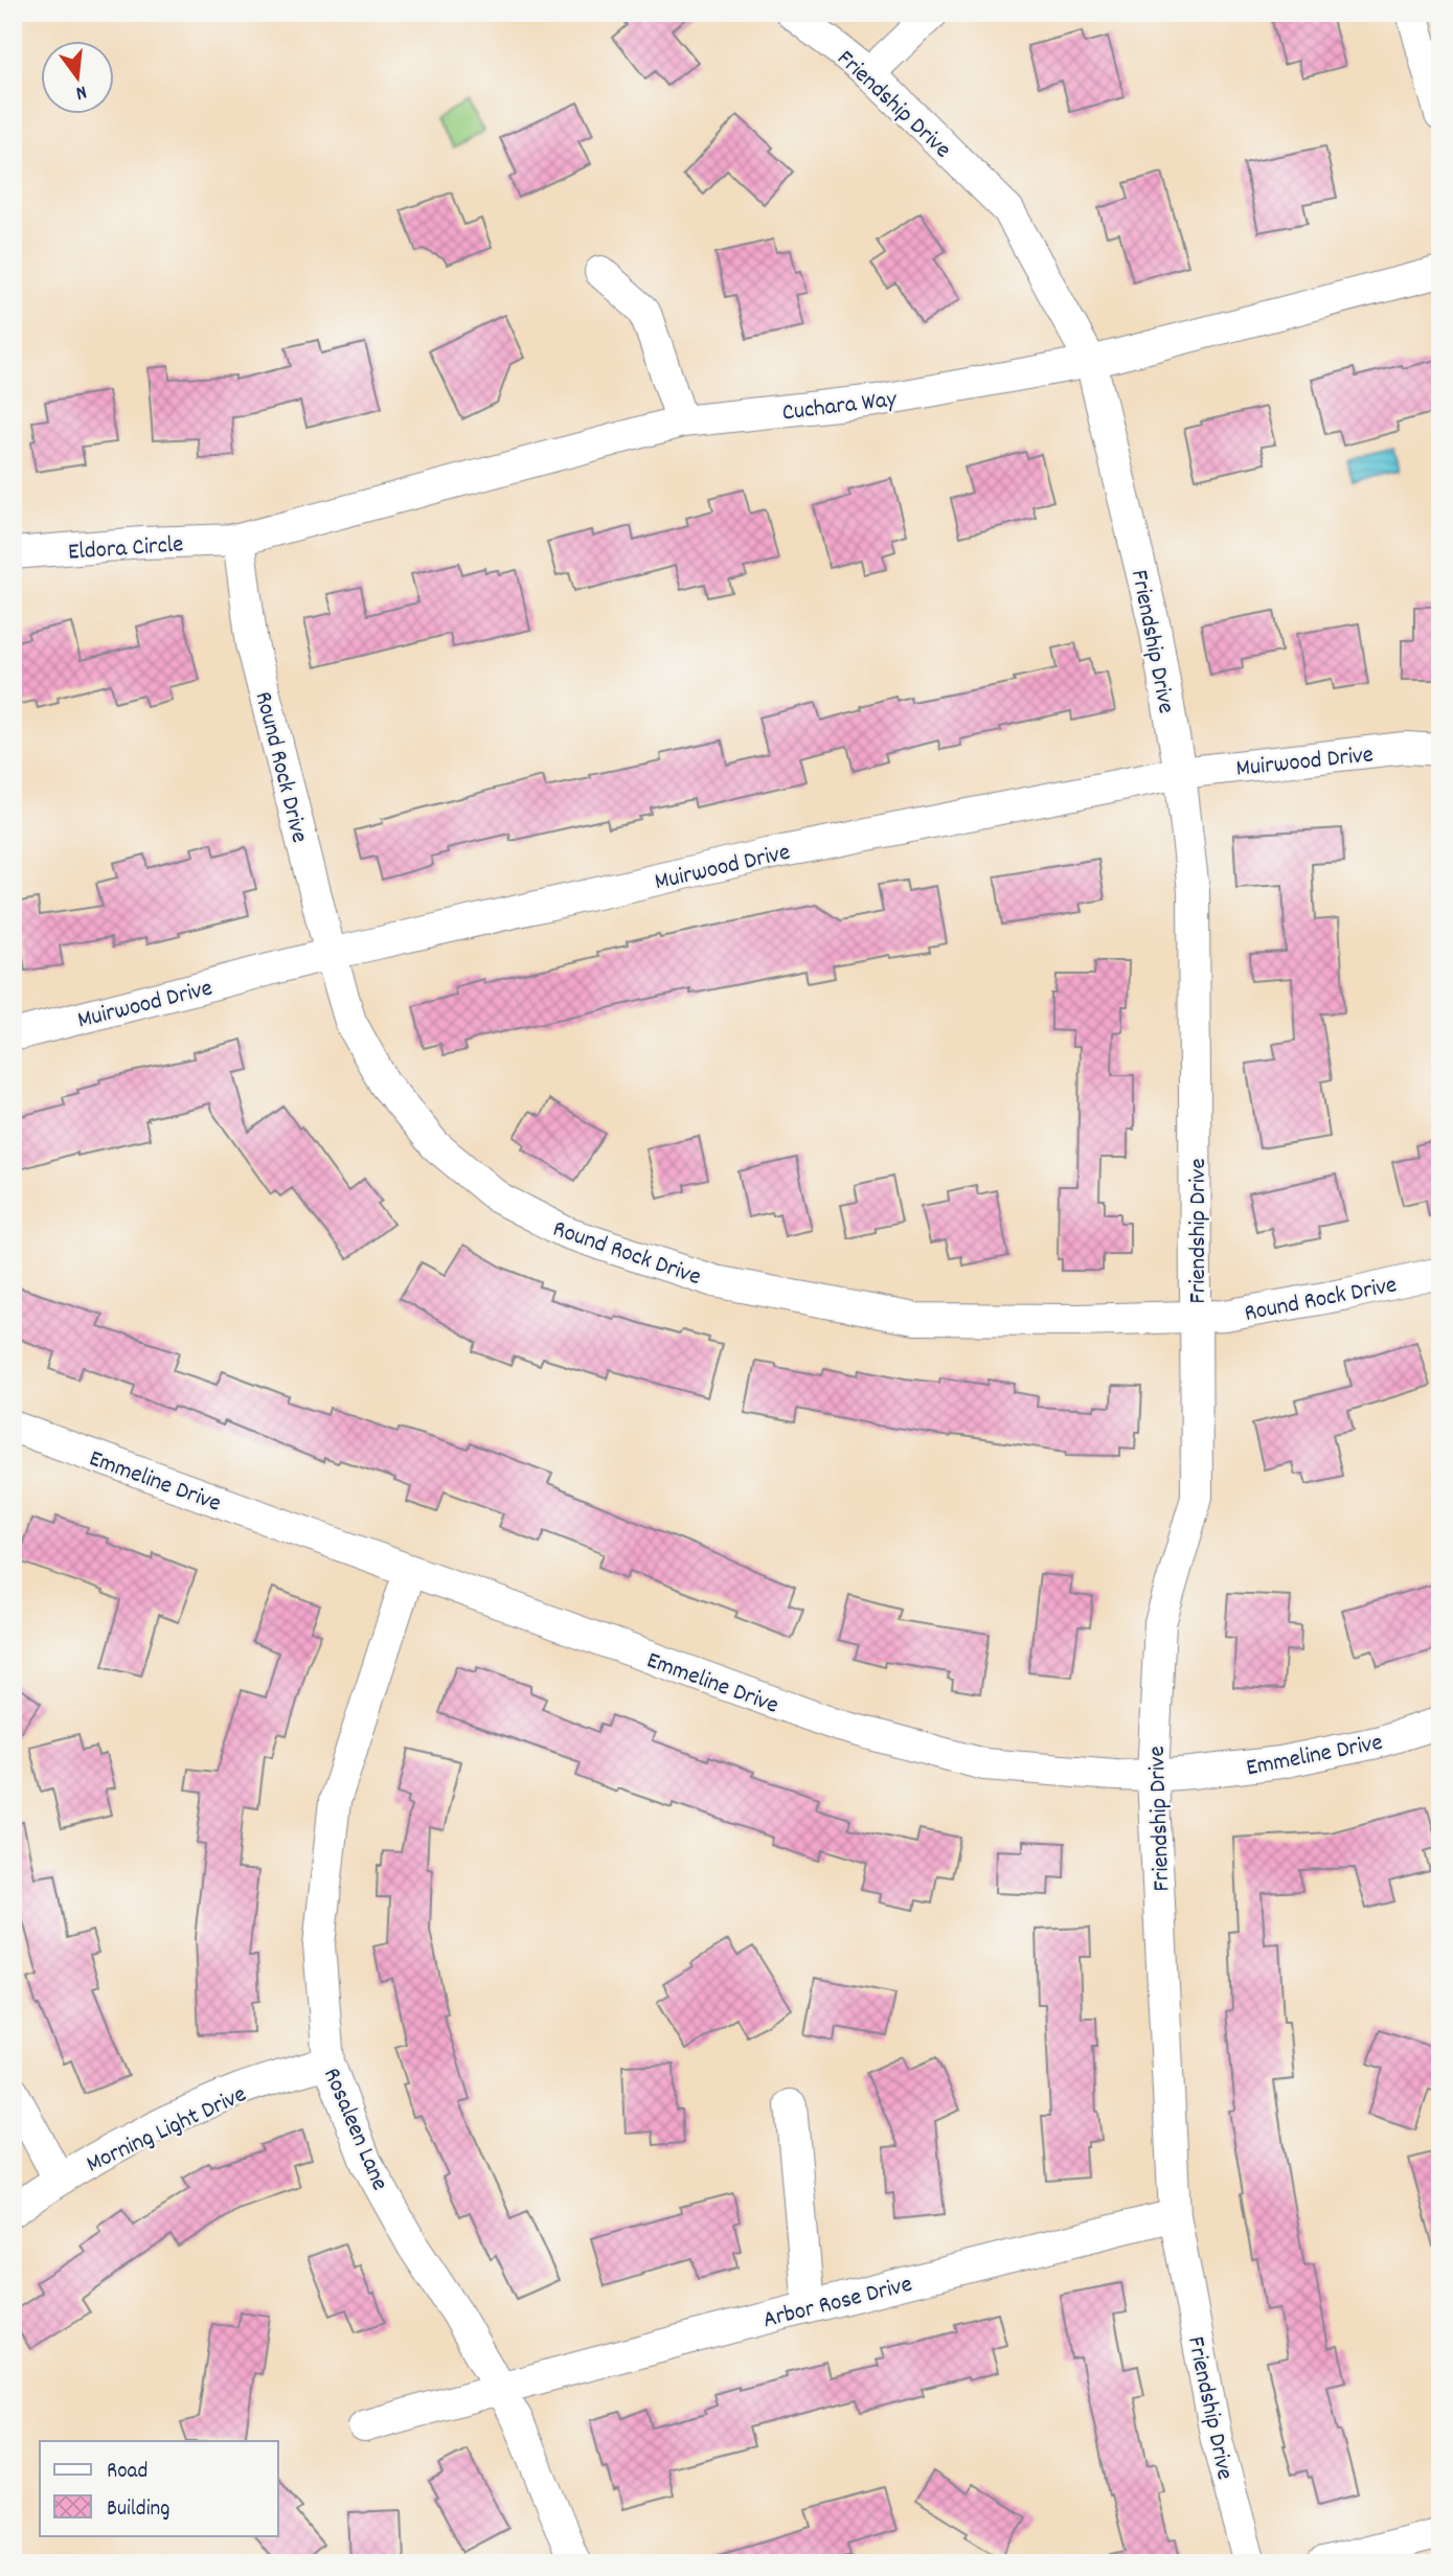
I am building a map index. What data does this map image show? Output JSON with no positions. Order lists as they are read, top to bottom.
{
  "streets": {
    "street": [
      "Friendship Drive",
      "Cuchara Way",
      "Eldora Circle",
      "Muirwood Drive",
      "Round Rock Drive",
      "Emmeline Drive",
      "Morning Light Drive",
      "Rosaleen Lane",
      "Arbor Rose Drive"
    ]
  },
  "crossings": [
    ["Friendship Drive", "Cuchara Way"],
    ["Friendship Drive", "Muirwood Drive"],
    ["Friendship Drive", "Round Rock Drive"],
    ["Friendship Drive", "Emmeline Drive"],
    ["Friendship Drive", "Arbor Rose Drive"],
    ["Cuchara Way", "Eldora Circle"],
    ["Cuchara Way", "Round Rock Drive"],
    ["Eldora Circle", "Round Rock Drive"],
    ["Muirwood Drive", "Round Rock Drive"],
    ["Emmeline Drive", "Rosaleen Lane"],
    ["Morning Light Drive", "Rosaleen Lane"],
    ["Rosaleen Lane", "Arbor Rose Drive"]
  ],
  "legend": ["Road", "Building"],
  "north": "bottom"
}
